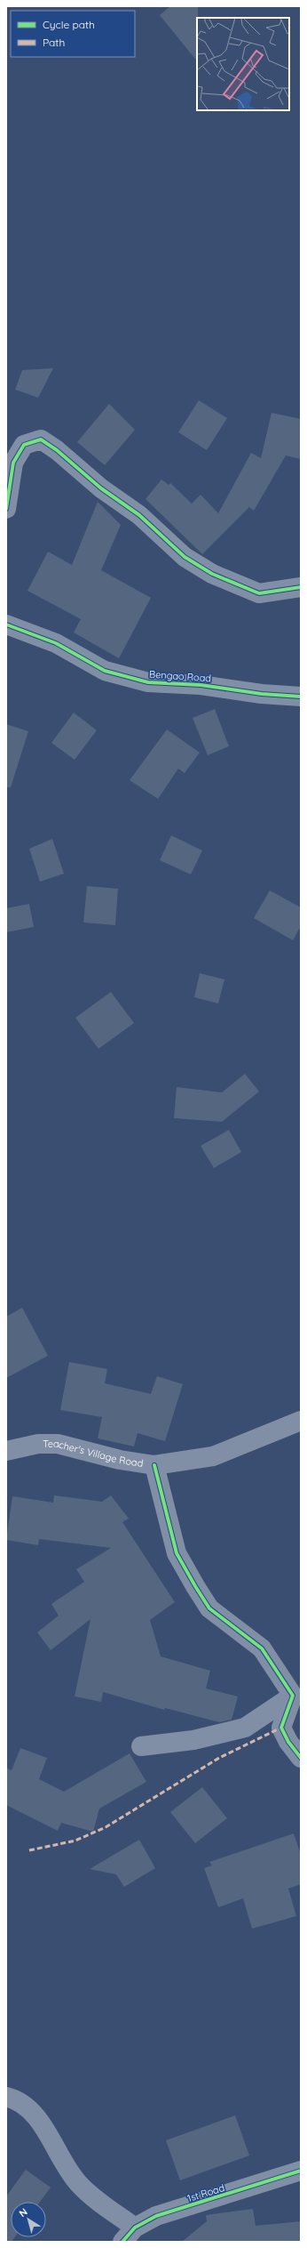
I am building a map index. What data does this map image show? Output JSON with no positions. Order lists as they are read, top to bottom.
{
  "streets": {
    "street": ["Bengao Road", "Teacher's Village Road", "1st Road"]
  },
  "legend": ["Cycle path", "Path"],
  "north": "top left"
}
